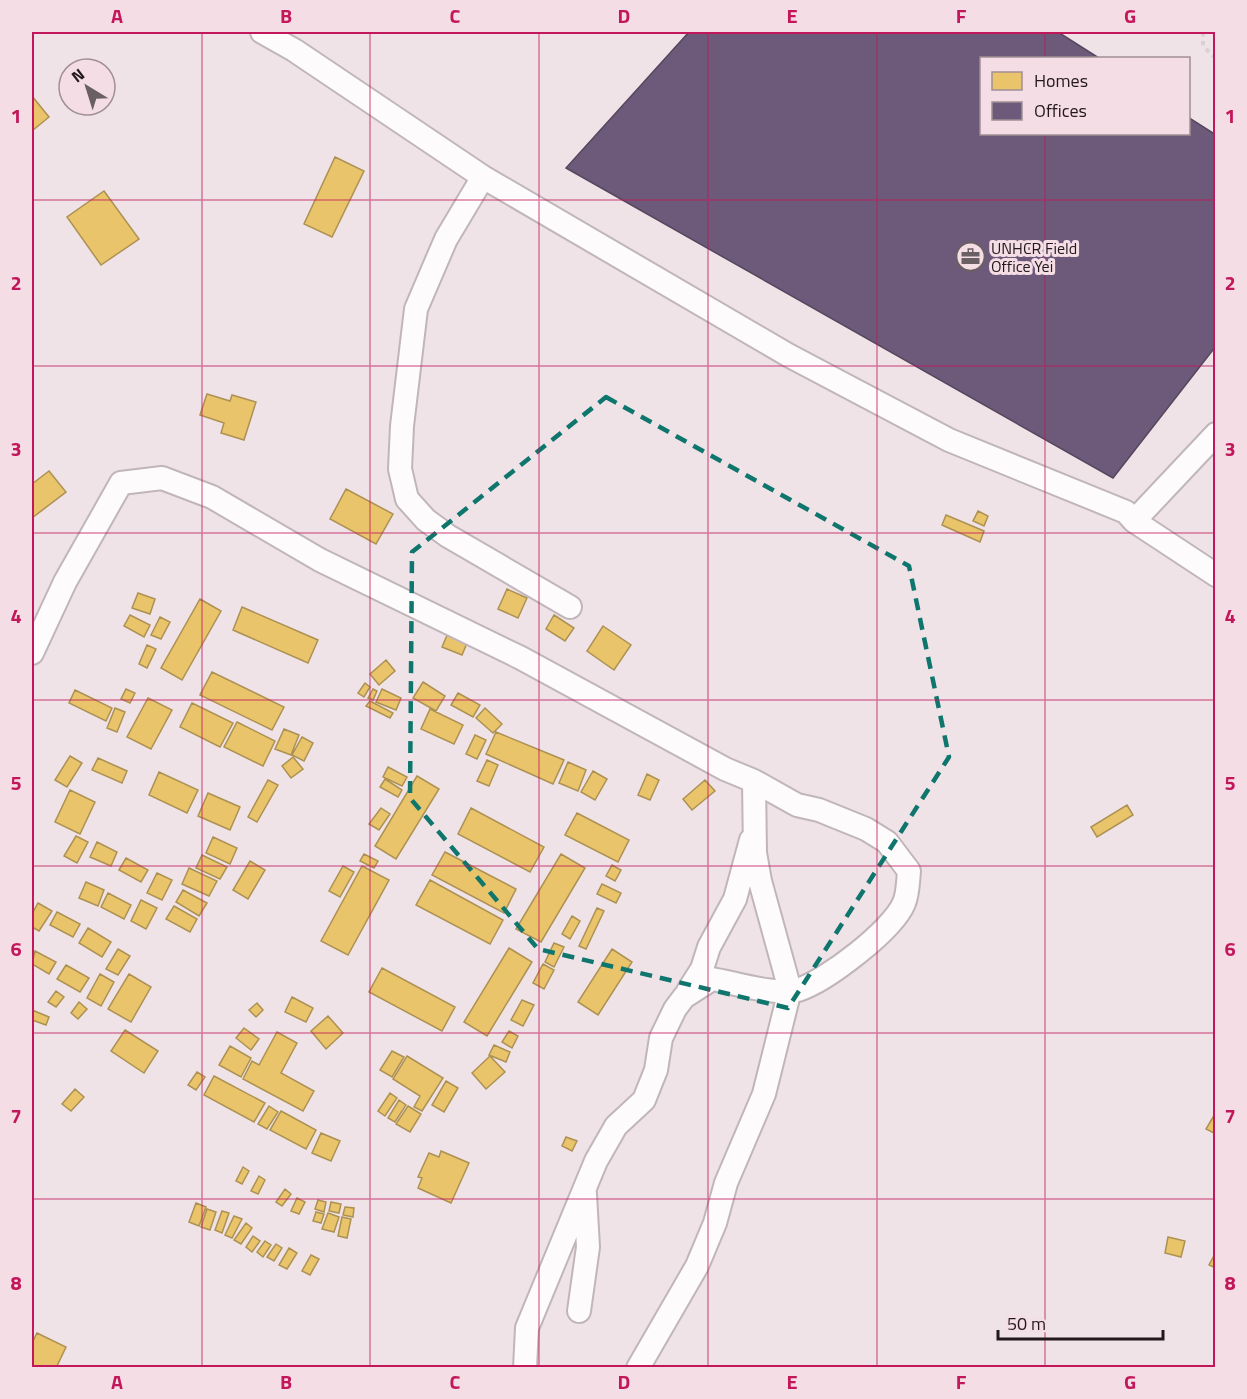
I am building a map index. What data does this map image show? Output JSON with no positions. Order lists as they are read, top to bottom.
{
  "places": {
    "office": ["UNHCR Field Office Yei"]
  },
  "legend": ["Homes", "Offices"],
  "scale_bar": "50 m",
  "north": "top left",
  "grid": {
    "columns": [
      "A",
      "B",
      "C",
      "D",
      "E",
      "F",
      "G"
    ],
    "rows": [
      "1",
      "2",
      "3",
      "4",
      "5",
      "6",
      "7",
      "8"
    ]
  }
}
